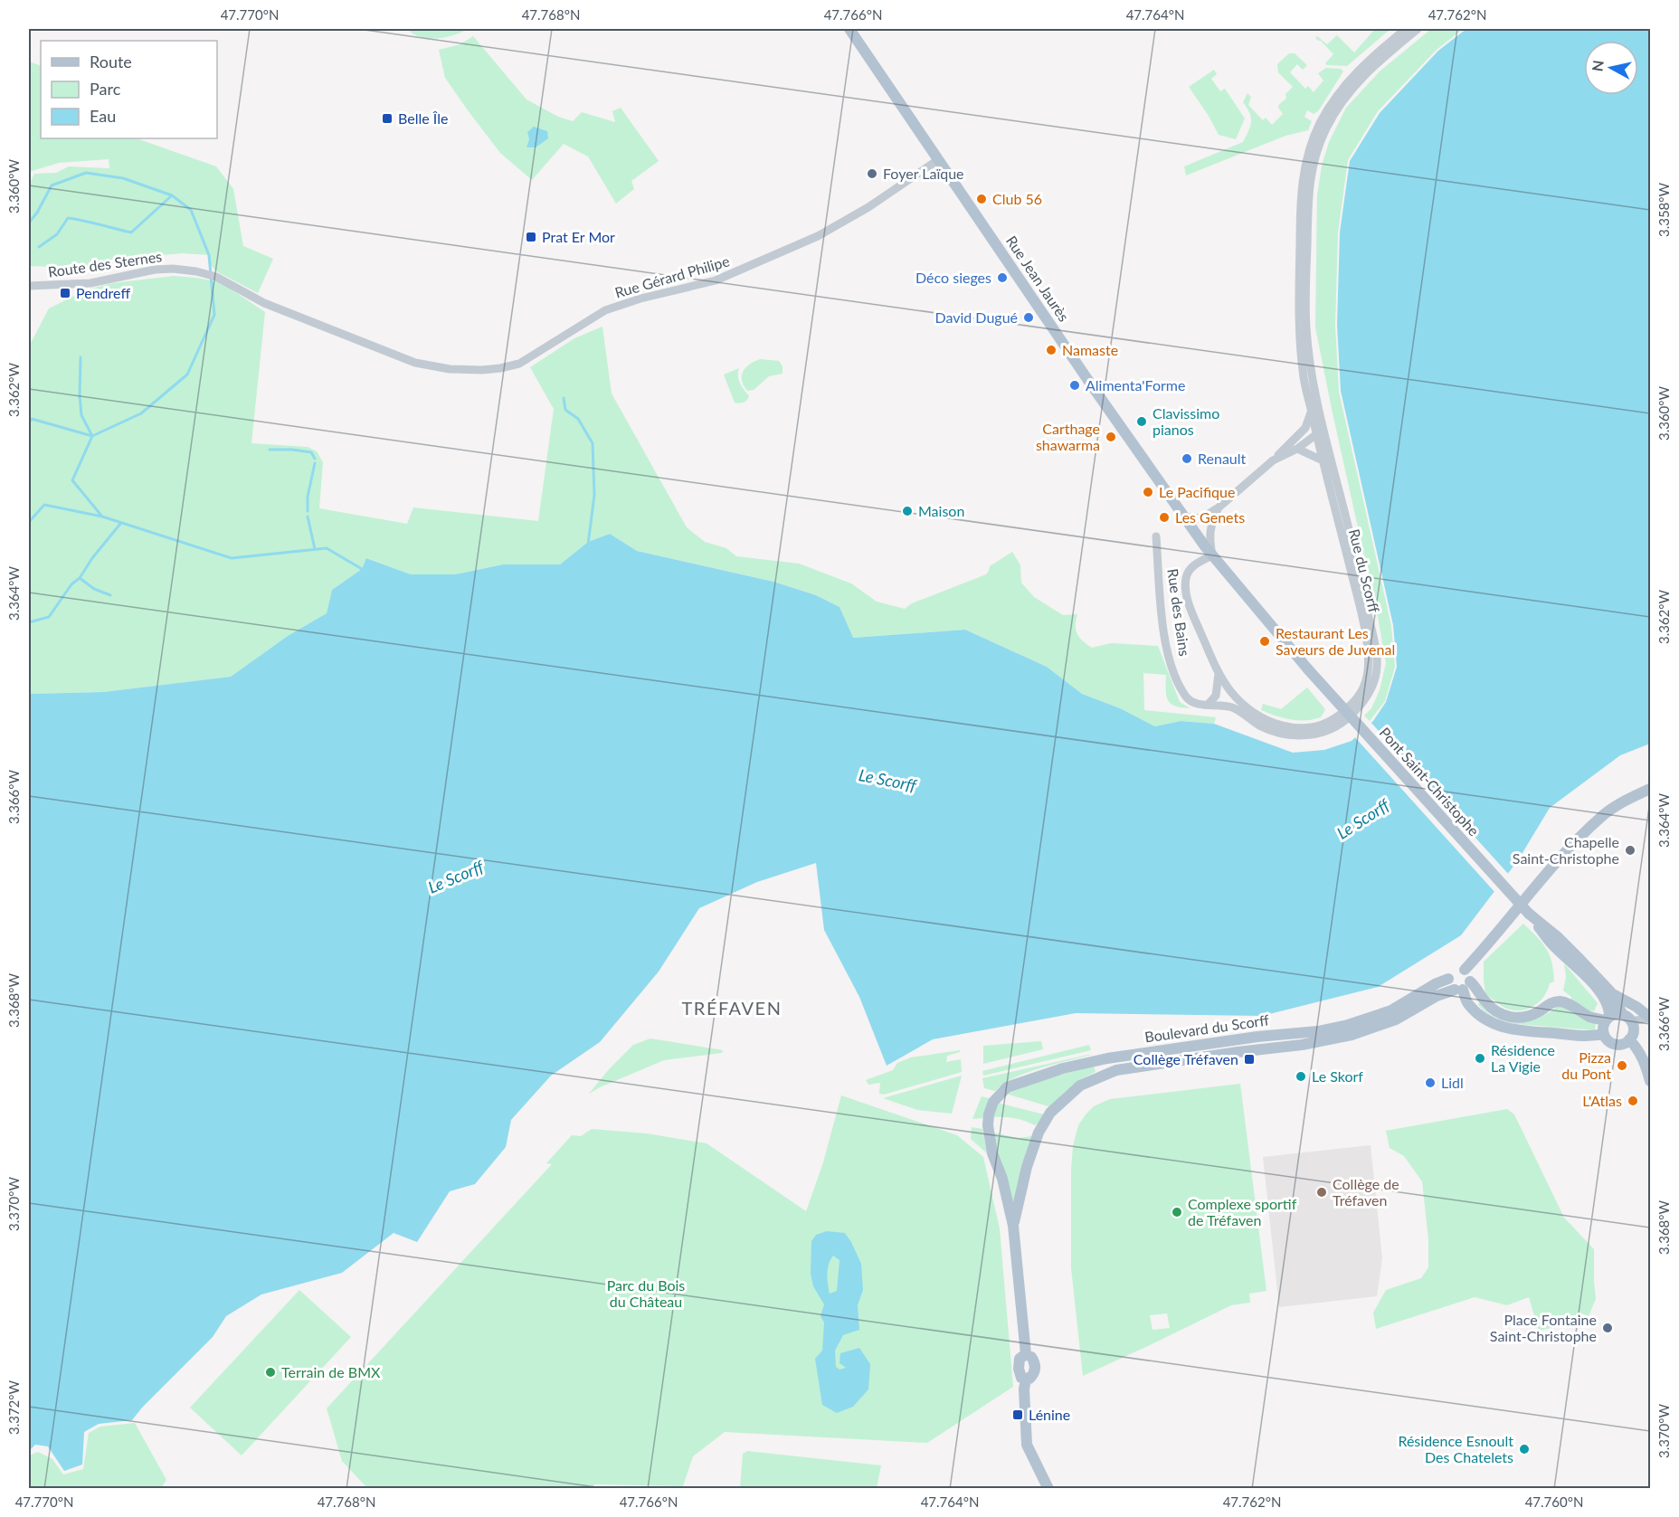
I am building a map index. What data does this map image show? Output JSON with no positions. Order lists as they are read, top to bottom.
{
  "streets": {
    "main road": ["Rue Jean Jaurès", "Pont Saint-Christophe", "Boulevard du Scorff"],
    "street": [
      "Route des Sternes",
      "Rue Gérard Philipe",
      "Rue du Scorff",
      "Rue des Bains"
    ]
  },
  "crossings": [
    ["Route des Sternes", "Rue Gérard Philipe"],
    ["Rue Gérard Philipe", "Rue Jean Jaurès"],
    ["Rue Jean Jaurès", "Rue du Scorff"],
    ["Rue Jean Jaurès", "Pont Saint-Christophe"],
    ["Rue du Scorff", "Rue des Bains"]
  ],
  "districts": ["TRÉFAVEN"],
  "water": ["Le Scorff"],
  "parks": ["Parc du Bois du Château"],
  "places": {
    "transit": [
      "Belle Île",
      "Prat Er Mor",
      "Pendreff",
      "Collège Tréfaven",
      "Lénine"
    ],
    "other": [
      "Foyer Laïque",
      "Club 56",
      "Déco sieges",
      "David Dugué",
      "Namaste",
      "Alimenta'Forme",
      "Clavissimo pianos",
      "Carthage shawarma",
      "Renault",
      "Le Pacifique",
      "Maison",
      "Les Genets",
      "Restaurant Les Saveurs de Juvenal",
      "Chapelle Saint-Christophe",
      "Résidence La Vigie",
      "Pizza du Pont",
      "Le Skorf",
      "Lidl",
      "L'Atlas",
      "Collège de Tréfaven",
      "Complexe sportif de Tréfaven",
      "Place Fontaine Saint-Christophe",
      "Terrain de BMX",
      "Résidence Esnoult Des Chatelets"
    ]
  },
  "legend": ["Route", "Parc", "Eau"],
  "north": "left",
  "coordinates": [
    "47.770°N",
    "47.768°N",
    "47.766°N",
    "47.764°N",
    "47.762°N",
    "3.360°W",
    "3.358°W",
    "3.362°W",
    "3.364°W",
    "3.366°W",
    "3.368°W",
    "3.370°W",
    "3.372°W",
    "47.760°N"
  ]
}
